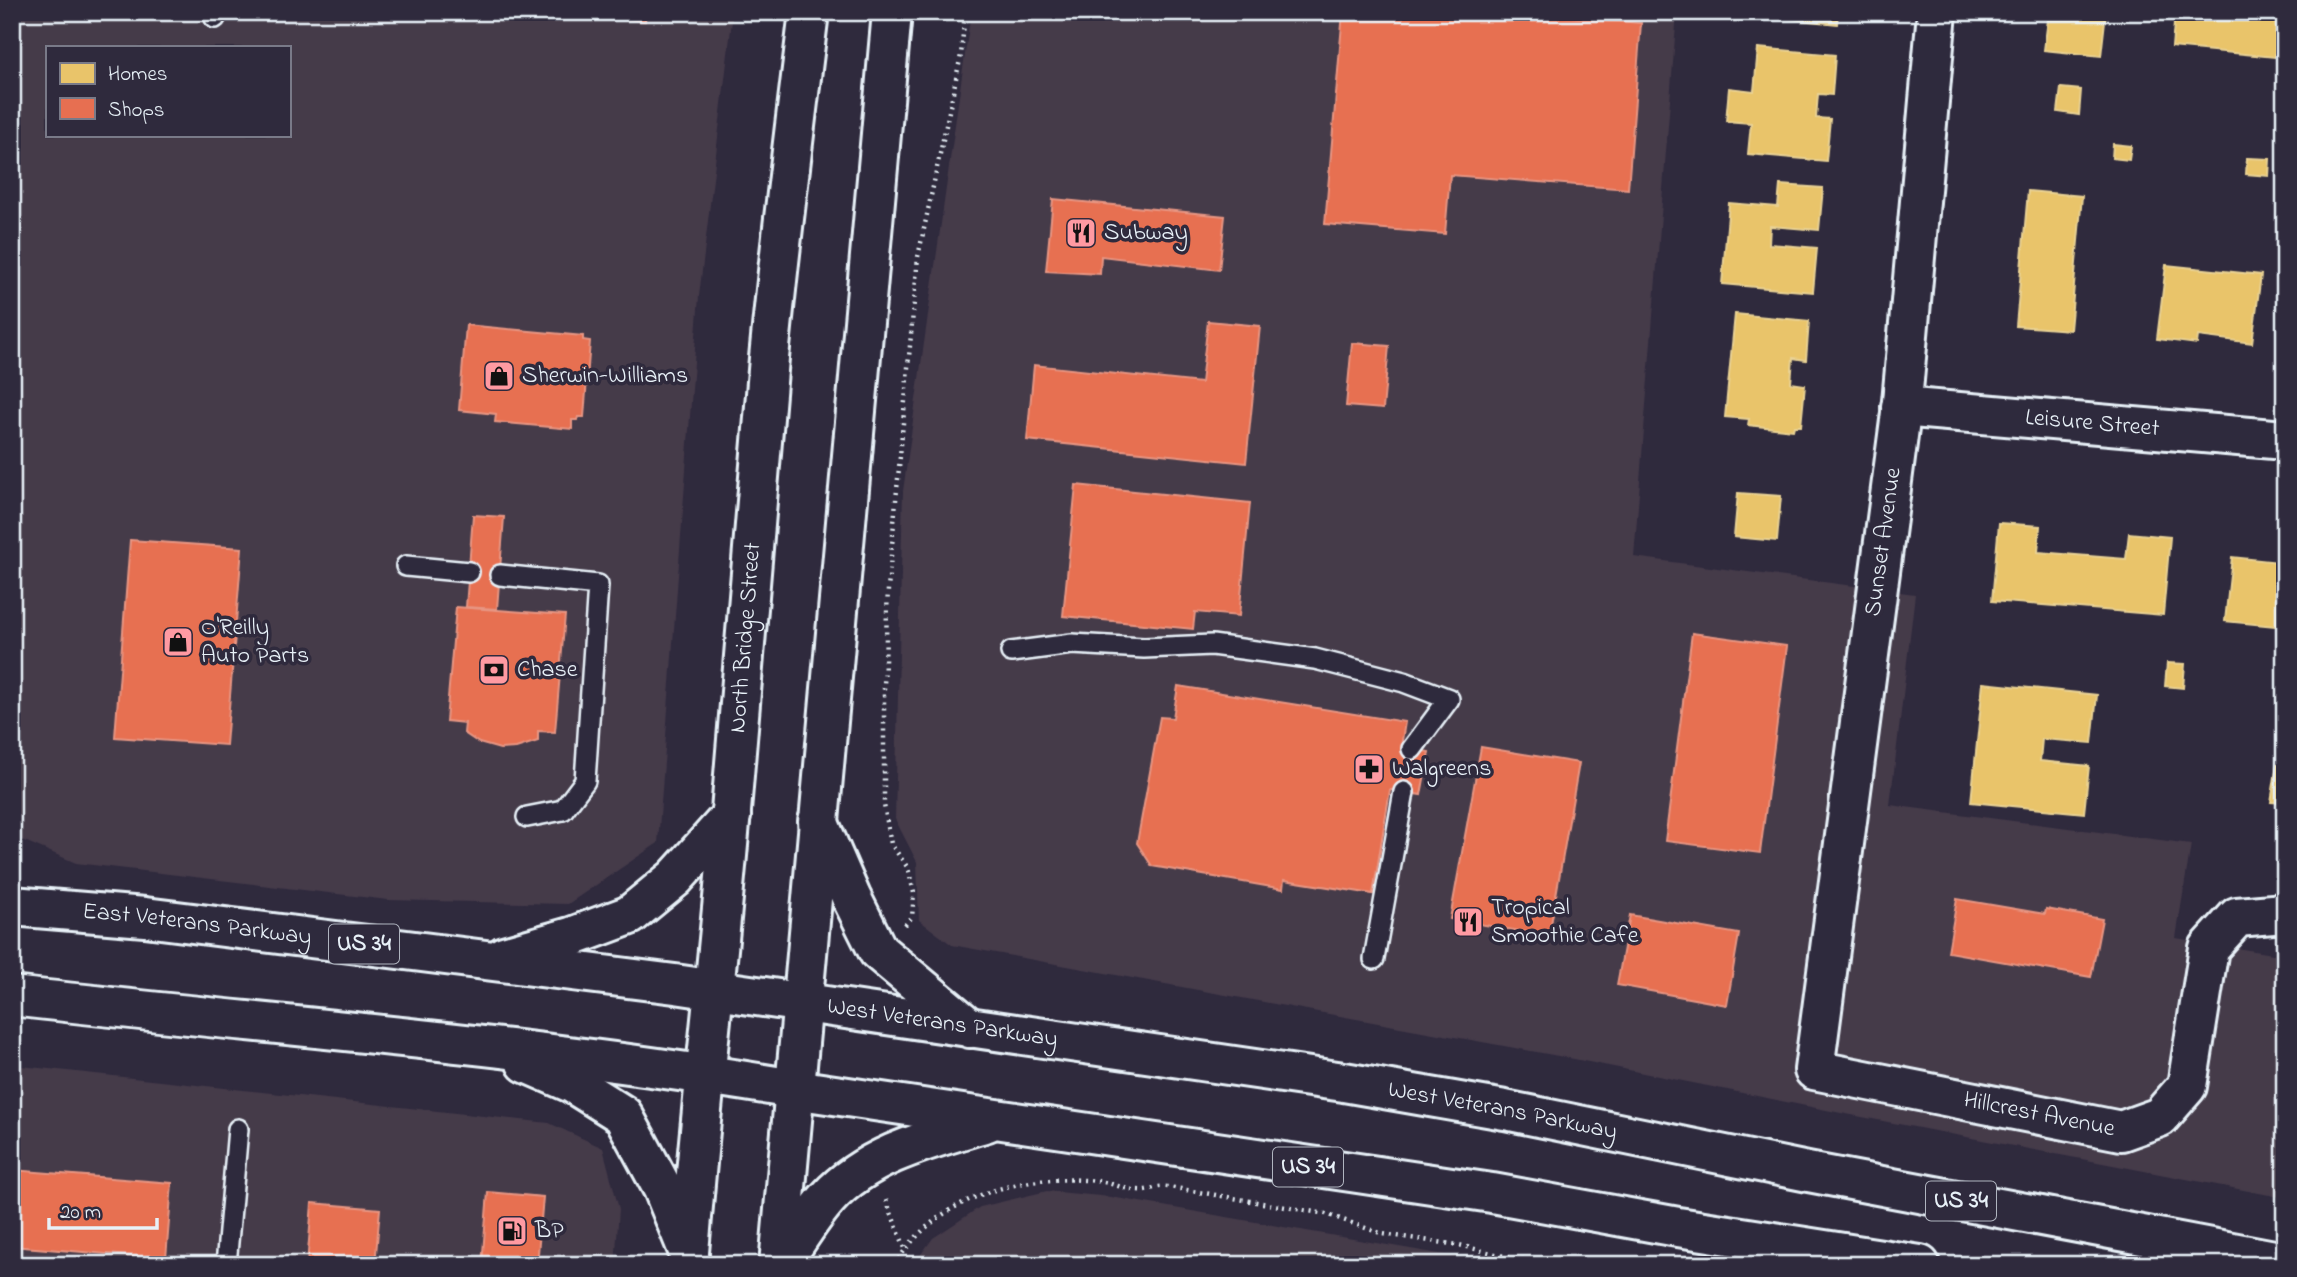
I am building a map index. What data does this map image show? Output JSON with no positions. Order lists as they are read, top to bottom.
{
  "streets": {
    "main road": [
      "Leisure Street",
      "Sunset Avenue",
      "North Bridge Street",
      "East Veterans Parkway",
      "US 34",
      "West Veterans Parkway",
      "Hillcrest Avenue"
    ]
  },
  "crossings": [
    ["Leisure Street", "Sunset Avenue"],
    ["Sunset Avenue", "Hillcrest Avenue"],
    ["North Bridge Street", "East Veterans Parkway"],
    ["North Bridge Street", "US 34"],
    ["North Bridge Street", "West Veterans Parkway"],
    ["East Veterans Parkway", "West Veterans Parkway"]
  ],
  "places": {
    "restaurant": ["Subway", "Tropical Smoothie Cafe"],
    "shop": ["Sherwin-Williams", "O'Reilly Auto Parts"],
    "bank": ["Chase"],
    "pharmacy": ["Walgreens"],
    "fuel station": ["BP"]
  },
  "legend": ["Homes", "Shops"],
  "scale_bar": "20 m"
}
